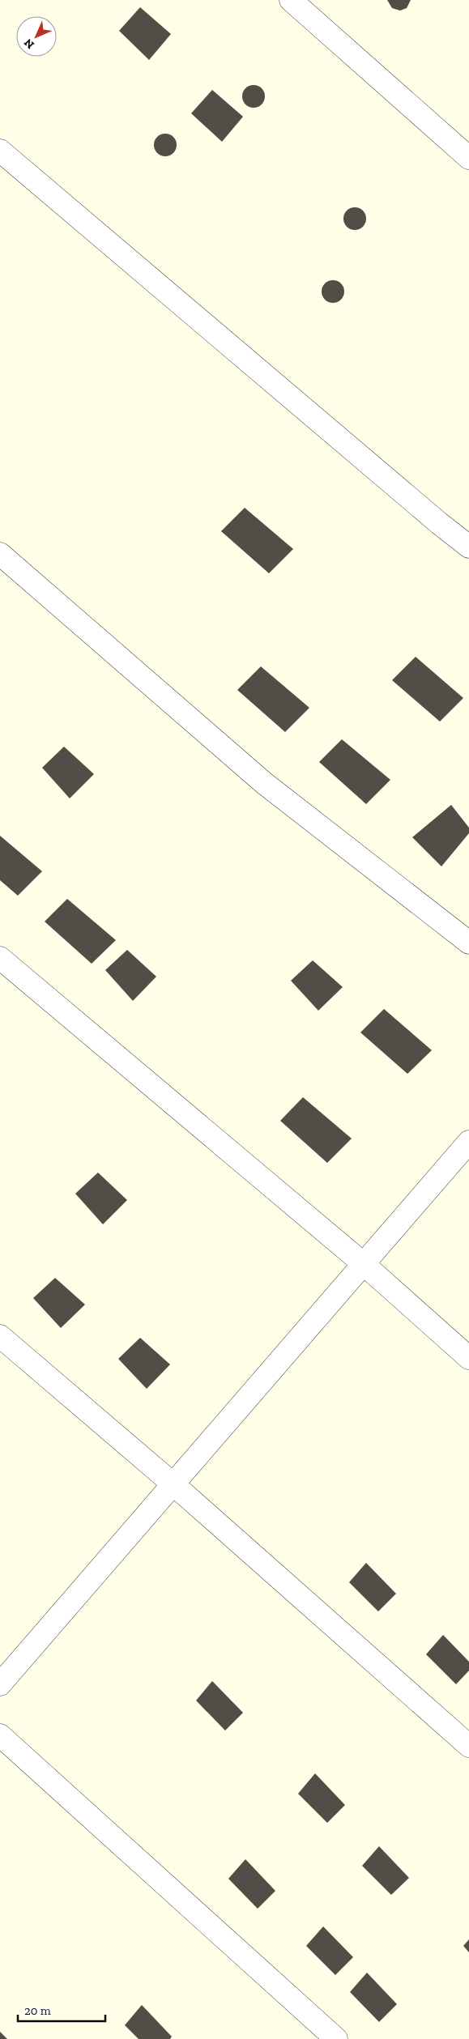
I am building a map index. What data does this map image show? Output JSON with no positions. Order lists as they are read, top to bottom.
{
  "scale_bar": "20 m",
  "north": "bottom left"
}
